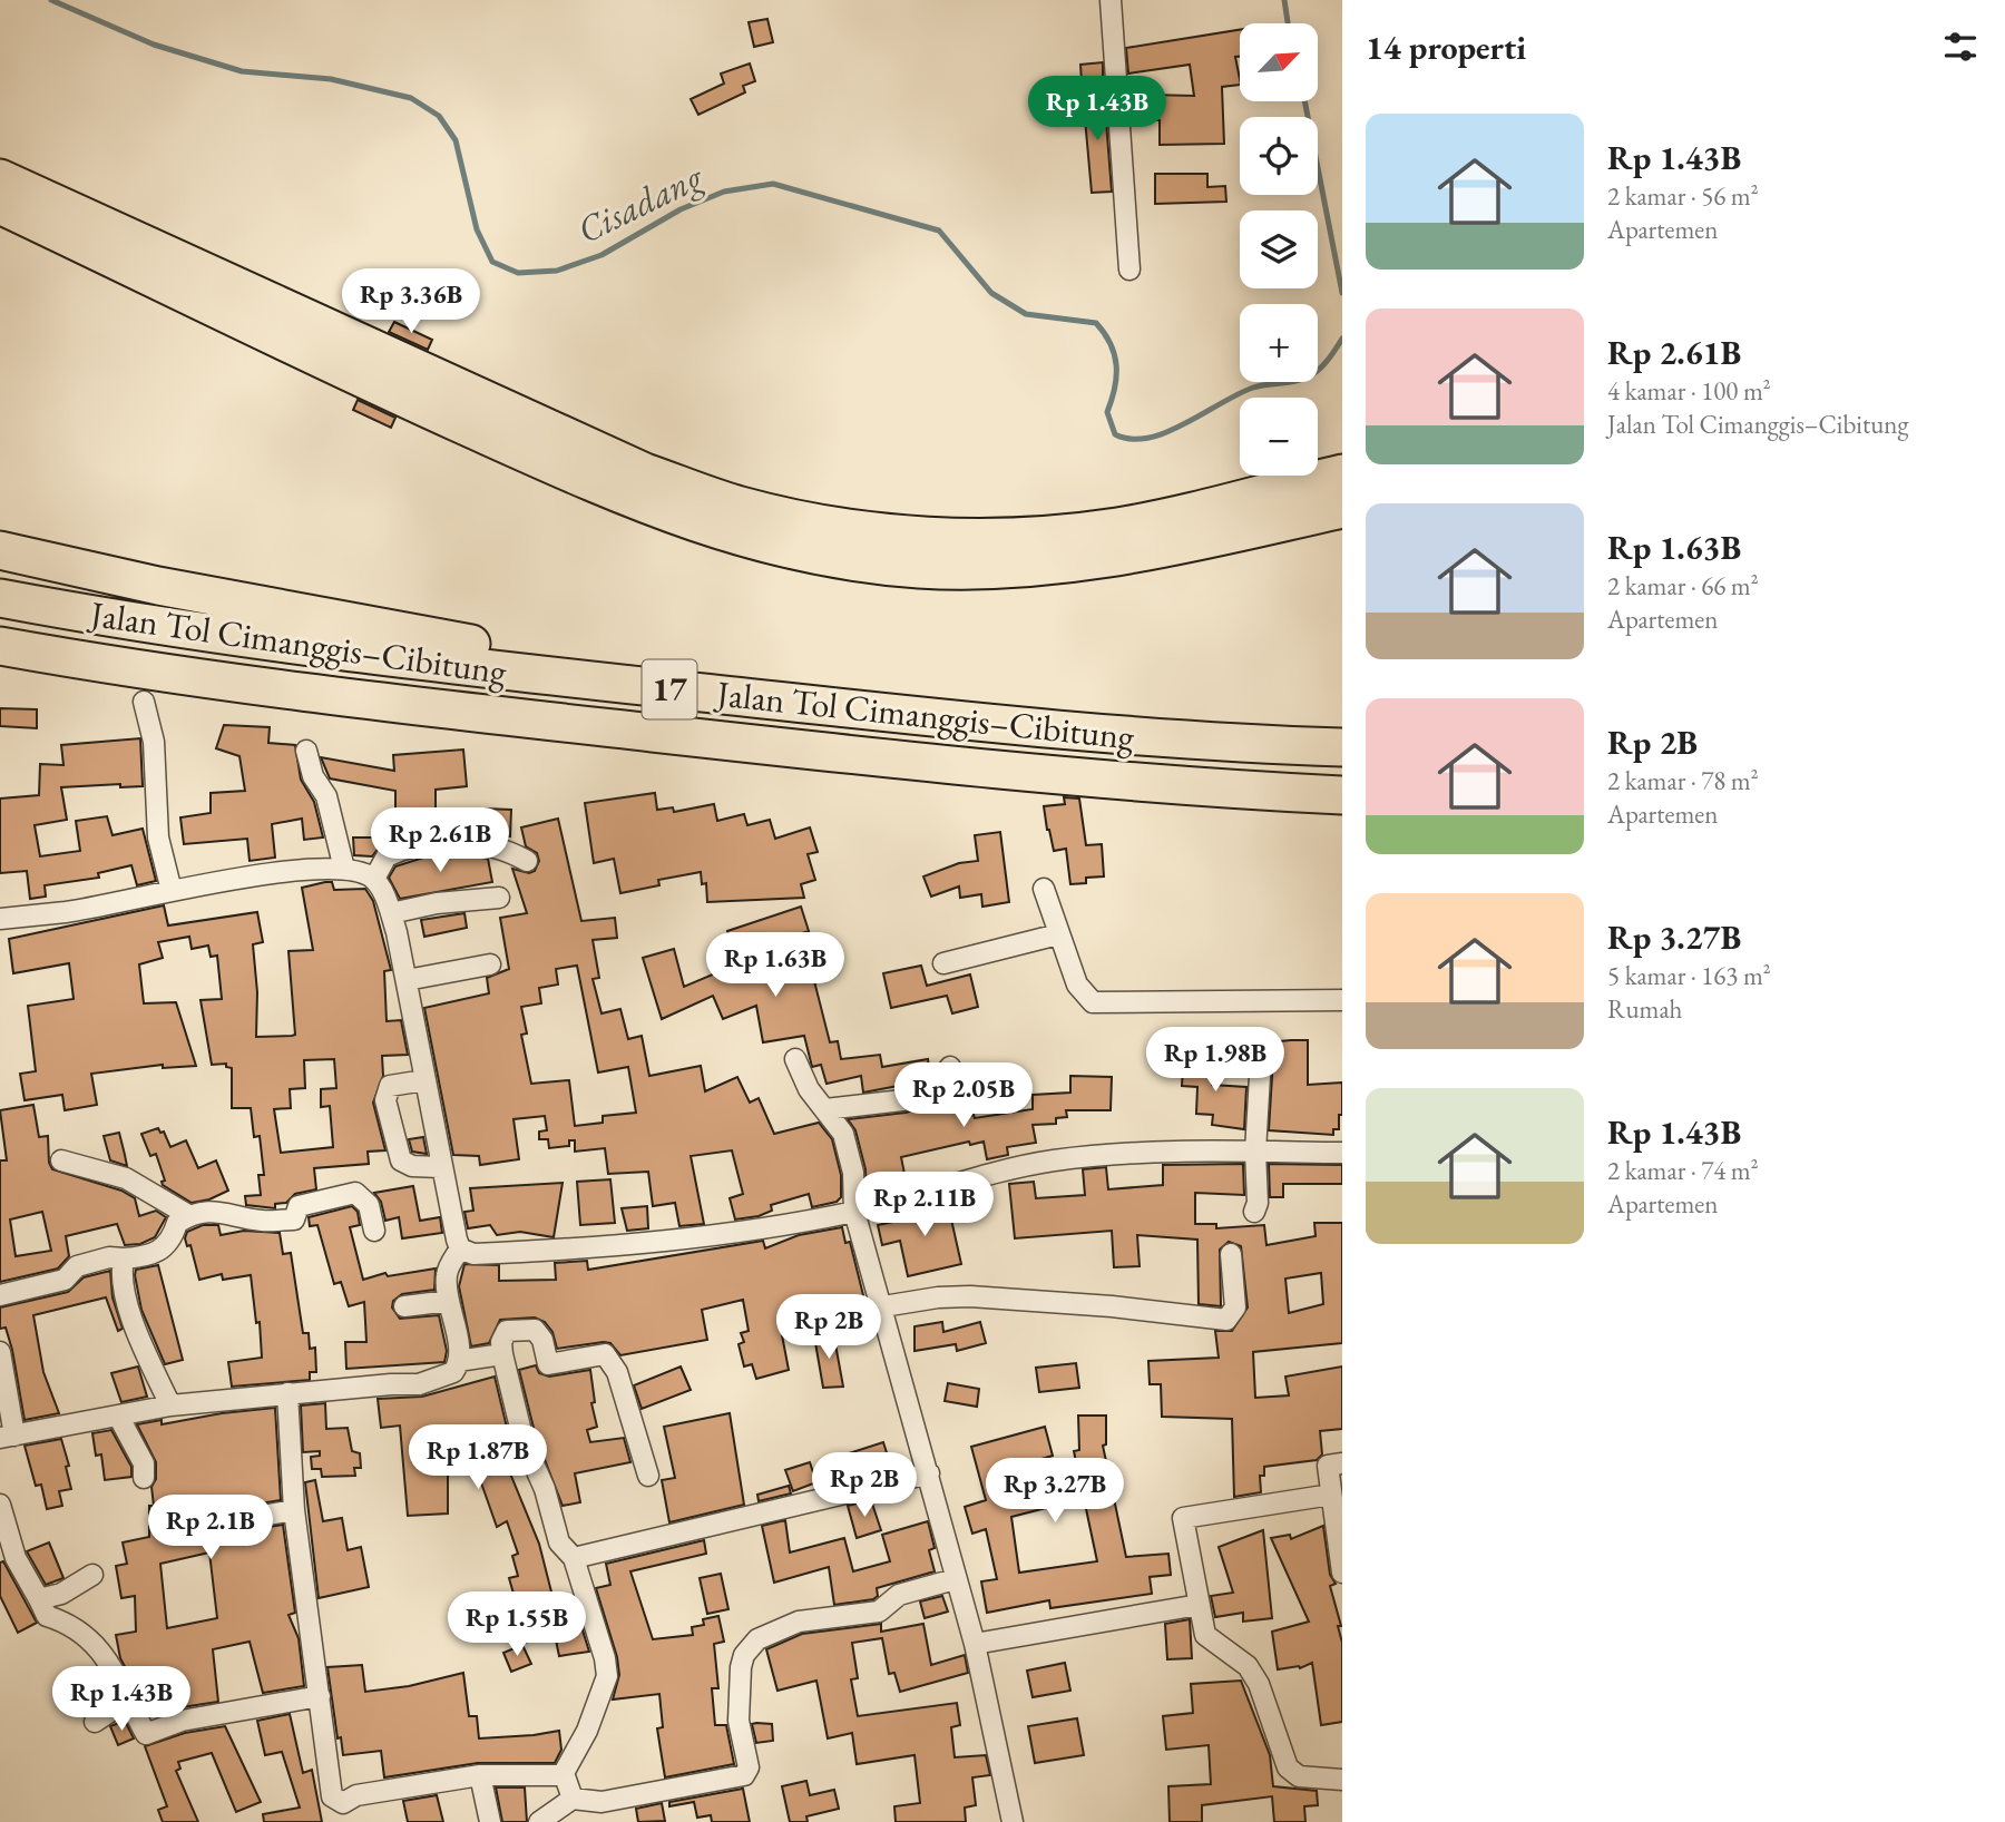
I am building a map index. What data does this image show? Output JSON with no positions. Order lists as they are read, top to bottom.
{
  "streets": {
    "highway": ["Jalan Tol Cimanggis–Cibitung", "17"]
  },
  "water": ["Cisadang"],
  "north": "top right",
  "page": {
    "heading": "14 properti",
    "map_buttons": ["+", "−"],
    "price": [
      "Rp 1.43B",
      "Rp 3.36B",
      "Rp 2.61B",
      "Rp 1.63B",
      "Rp 1.98B",
      "Rp 2.05B",
      "Rp 2.11B",
      "Rp 2B",
      "Rp 1.87B",
      "Rp 2B",
      "Rp 3.27B",
      "Rp 2.1B",
      "Rp 1.55B",
      "Rp 1.43B"
    ],
    "list": [
      {
        "name": "Rp 1.43B",
        "note": "2 kamar · 56 m² · Apartemen"
      },
      {
        "name": "Rp 2.61B",
        "note": "4 kamar · 100 m² · Jalan Tol Cimanggis–Cibitung"
      },
      {
        "name": "Rp 1.63B",
        "note": "2 kamar · 66 m² · Apartemen"
      },
      {
        "name": "Rp 2B",
        "note": "2 kamar · 78 m² · Apartemen"
      },
      {
        "name": "Rp 3.27B",
        "note": "5 kamar · 163 m² · Rumah"
      },
      {
        "name": "Rp 1.43B",
        "note": "2 kamar · 74 m² · Apartemen"
      }
    ]
  }
}
